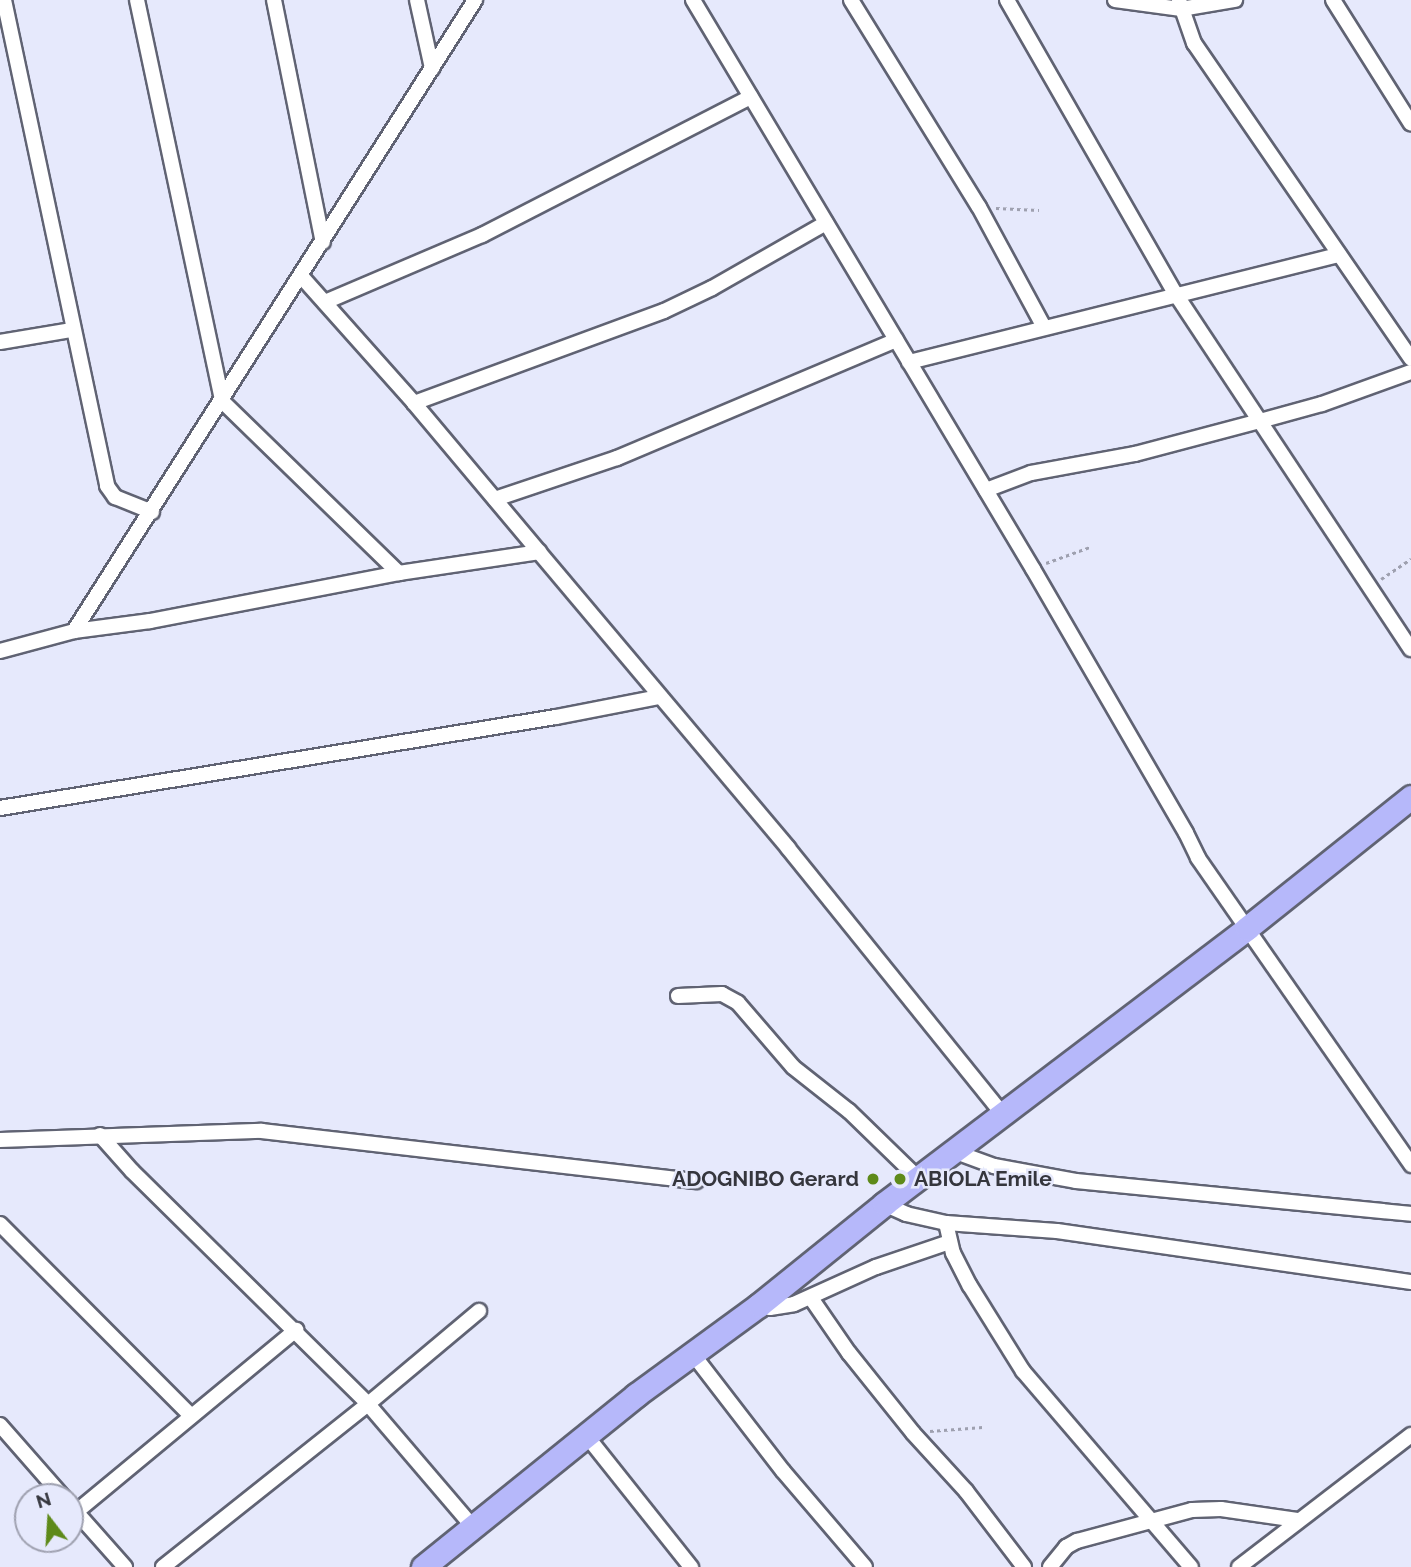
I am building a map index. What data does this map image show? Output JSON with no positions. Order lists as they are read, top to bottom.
{
  "places": ["ADOGNIBO Gerard", "ABIOLA Emile"],
  "north": "top"
}
